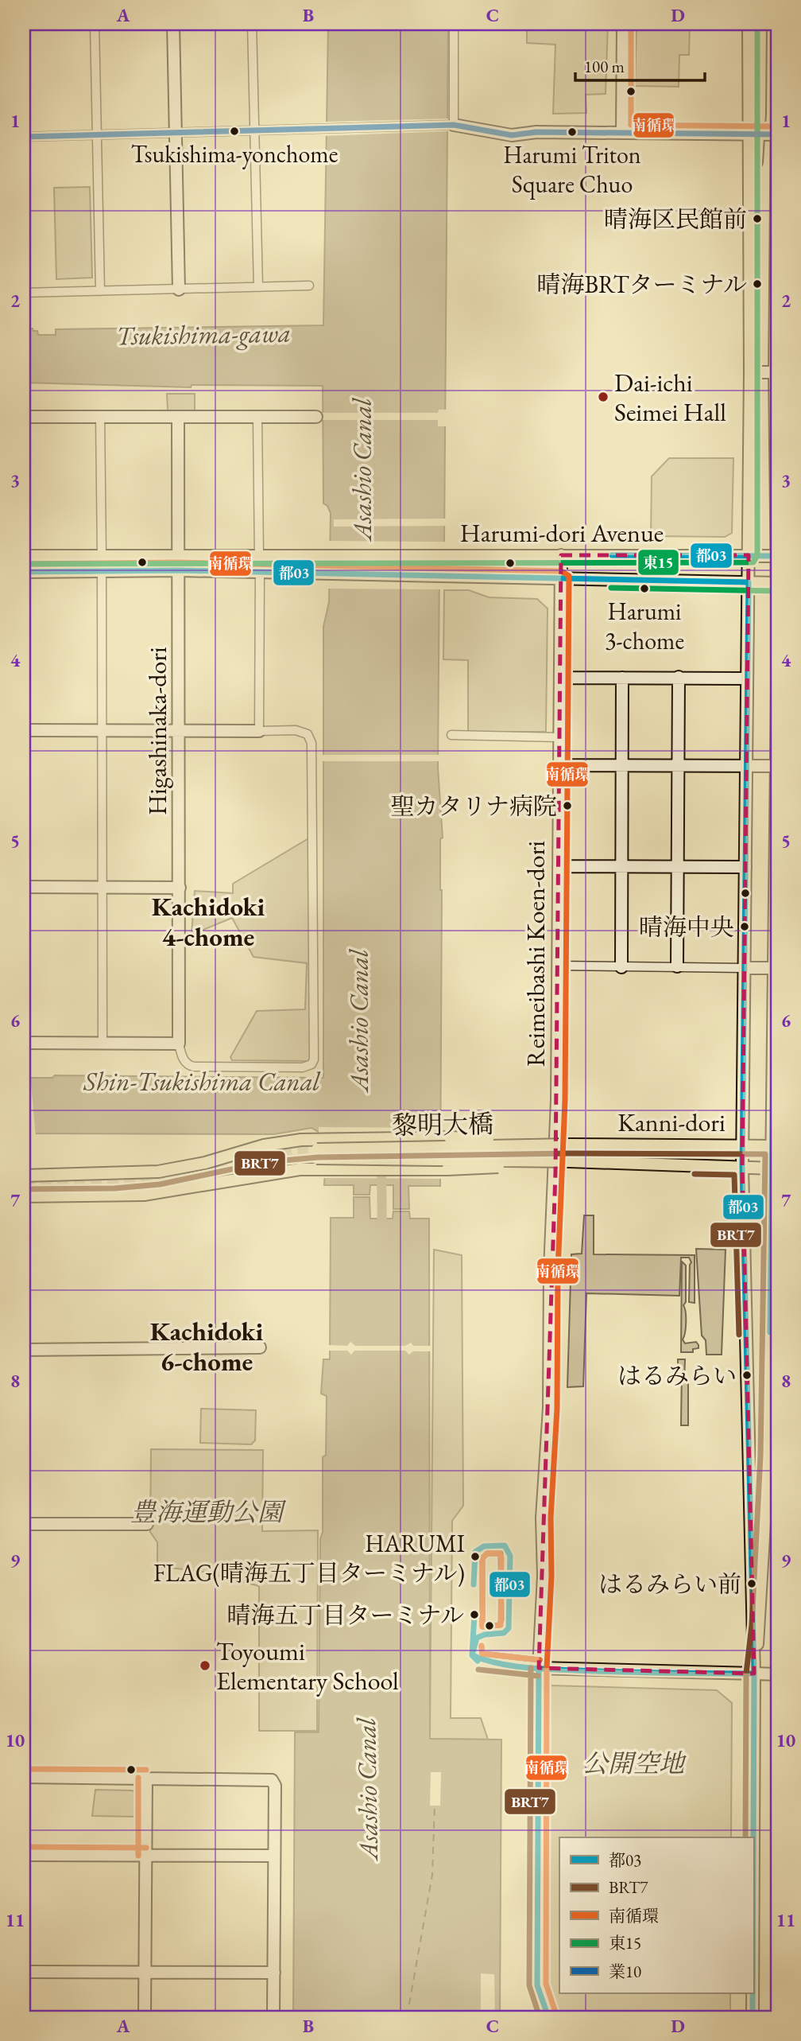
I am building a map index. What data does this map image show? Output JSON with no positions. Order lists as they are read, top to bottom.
{
  "streets": {
    "main road": ["Harumi-dori Avenue", "Kanni-dori", "黎明大橋"],
    "street": ["Higashinaka-dori", "Reimeibashi Koen-dori"]
  },
  "crossings": [
    ["Harumi-dori Avenue", "Reimeibashi Koen-dori"],
    ["Kanni-dori", "黎明大橋"]
  ],
  "districts": ["Kachidoki 4-chome", "Kachidoki 6-chome"],
  "water": ["Tsukishima-gawa", "Asashio Canal", "Shin-Tsukishima Canal"],
  "parks": ["豊海運動公園", "公開空地"],
  "places": [
    "Tsukishima-yonchome",
    "Harumi Triton Square Chuo",
    "晴海区民館前",
    "晴海BRTターミナル",
    "Dai-ichi Seimei Hall",
    "Harumi 3-chome",
    "聖カタリナ病院",
    "晴海中央",
    "はるみらい",
    "HARUMI FLAG(晴海五丁目ターミナル)",
    "はるみらい前",
    "晴海五丁目ターミナル",
    "Toyoumi Elementary School"
  ],
  "lines": [
    "transit line 南循環",
    "transit line 東15",
    "transit line 業10",
    "transit line 都03",
    "transit line BRT7"
  ],
  "legend": [
    "都03",
    "BRT7",
    "南循環",
    "東15",
    "業10"
  ],
  "scale_bar": "100 m",
  "grid": {
    "columns": [
      "A",
      "B",
      "C",
      "D"
    ],
    "rows": [
      "1",
      "2",
      "3",
      "4",
      "5",
      "6",
      "7",
      "8",
      "9",
      "10",
      "11"
    ]
  }
}
